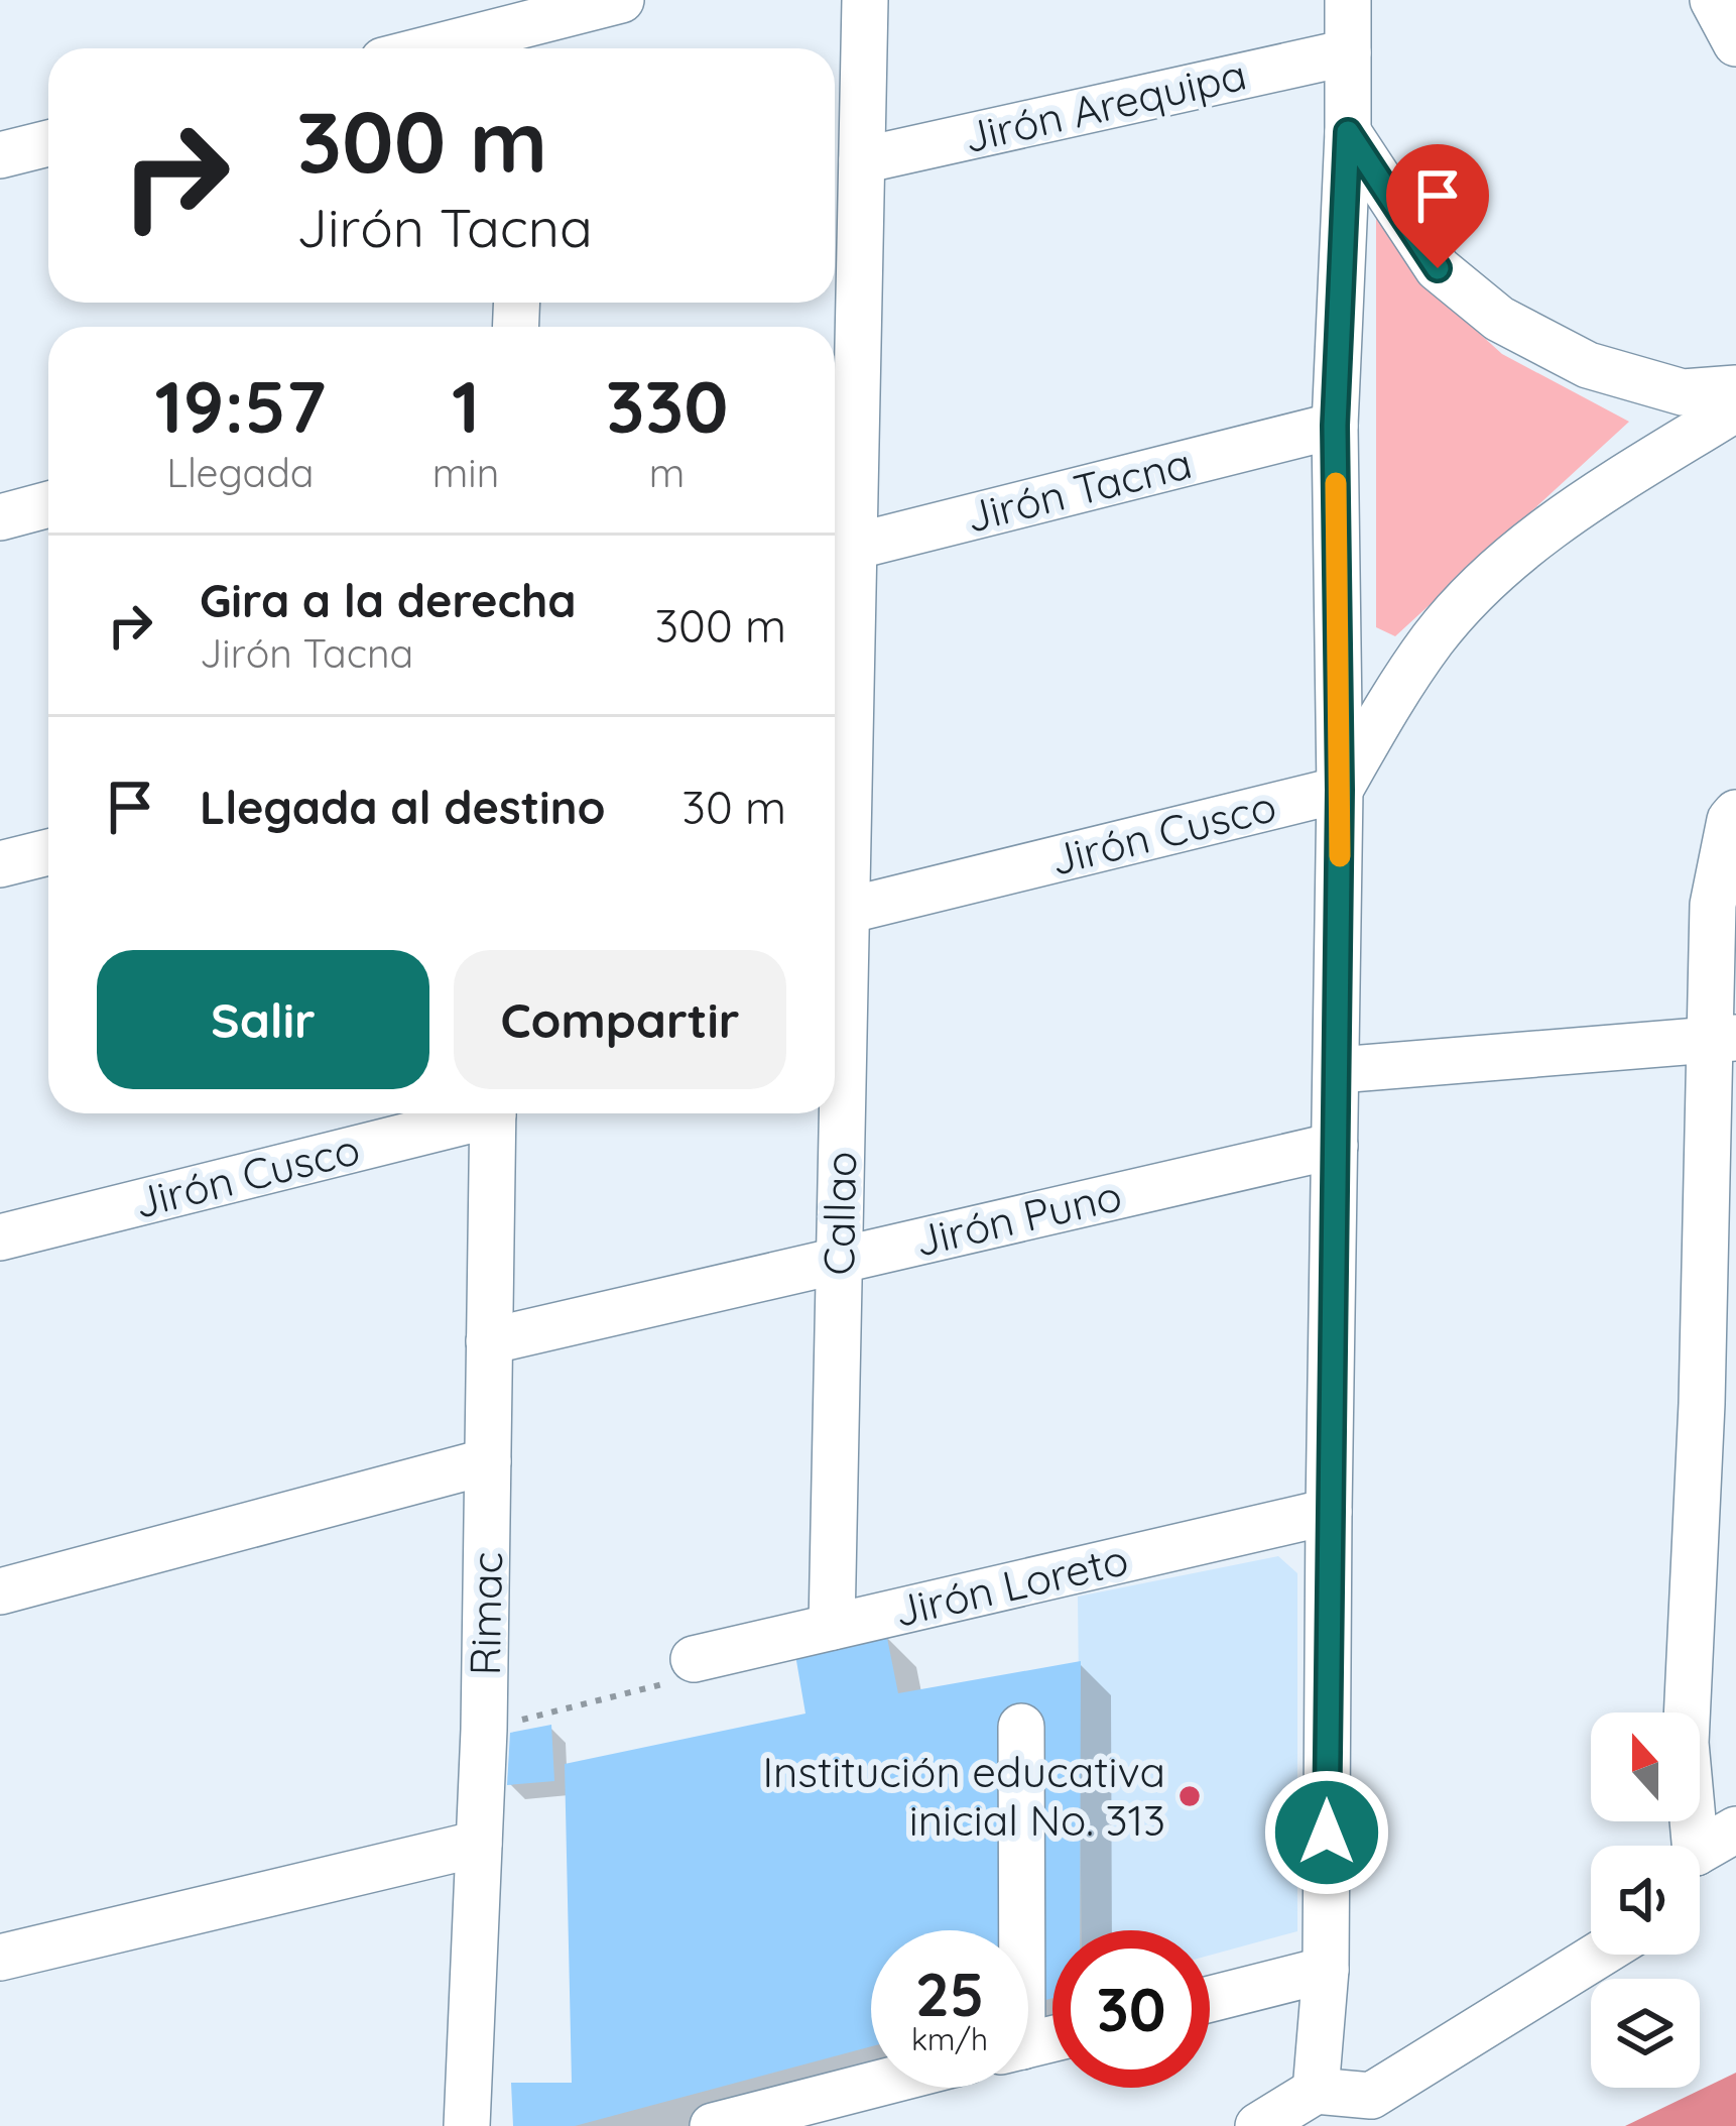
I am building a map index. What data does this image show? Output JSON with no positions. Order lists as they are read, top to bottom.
{
  "streets": {
    "street": [
      "Jirón Arequipa",
      "Jirón Tacna",
      "Jirón Cusco",
      "Callao",
      "Jirón Puno",
      "Jirón Loreto",
      "Rimac"
    ]
  },
  "crossings": [
    ["Jirón Arequipa", "Callao"],
    ["Jirón Tacna", "Callao"],
    ["Jirón Cusco", "Callao"],
    ["Callao", "Jirón Puno"],
    ["Callao", "Jirón Loreto"],
    ["Jirón Puno", "Rimac"]
  ],
  "places": ["Institución educativa inicial No. 313"],
  "north": "top",
  "page": {
    "turn": ["300 m", "Jirón Tacna"],
    "eta": [
      "19:57",
      "Llegada",
      "1",
      "min",
      "330",
      "m"
    ],
    "list": [
      {
        "name": "Gira a la derecha",
        "note": "Jirón Tacna",
        "value": "300 m"
      },
      {
        "name": "Llegada al destino",
        "value": "30 m"
      }
    ],
    "buttons": ["Salir", "Compartir"],
    "speed": "25 km/h",
    "limit": "30"
  }
}
